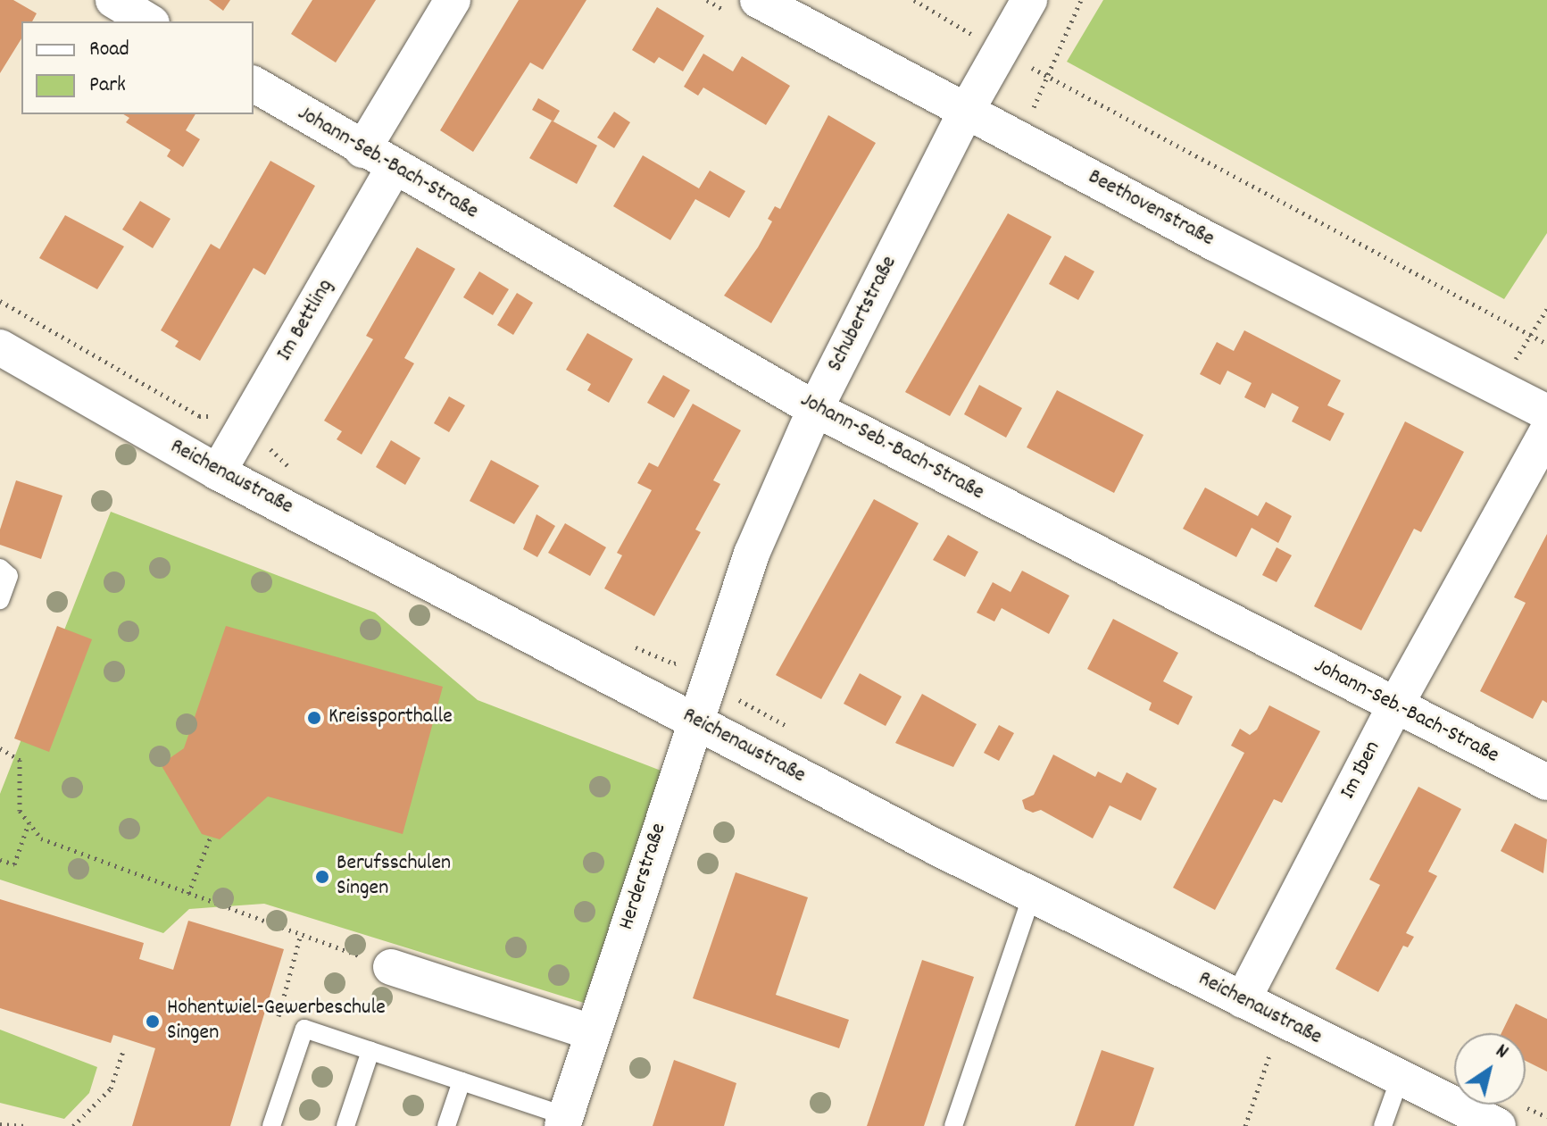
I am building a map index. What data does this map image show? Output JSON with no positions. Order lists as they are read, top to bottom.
{
  "streets": {
    "street": [
      "Johann-Seb.-Bach-Straße",
      "Beethovenstraße",
      "Schubertstraße",
      "Im Bettling",
      "Reichenaustraße",
      "Im Iben",
      "Herderstraße"
    ]
  },
  "crossings": [
    ["Johann-Seb.-Bach-Straße", "Schubertstraße"],
    ["Johann-Seb.-Bach-Straße", "Im Bettling"],
    ["Johann-Seb.-Bach-Straße", "Im Iben"],
    ["Beethovenstraße", "Schubertstraße"],
    ["Schubertstraße", "Reichenaustraße"],
    ["Schubertstraße", "Herderstraße"],
    ["Im Bettling", "Reichenaustraße"],
    ["Reichenaustraße", "Im Iben"],
    ["Reichenaustraße", "Herderstraße"]
  ],
  "places": ["Kreissporthalle", "Berufsschulen Singen", "Hohentwiel-Gewerbeschule Singen"],
  "legend": ["Road", "Park"],
  "north": "top right"
}
